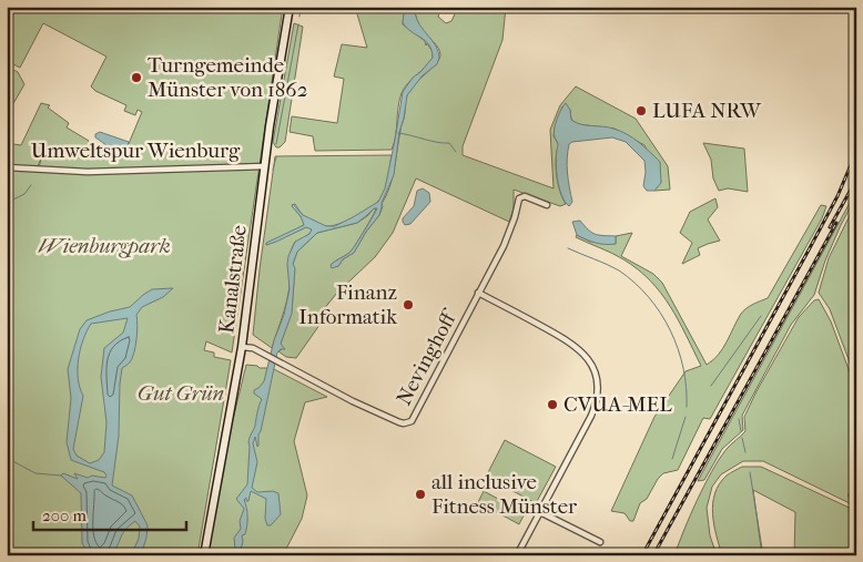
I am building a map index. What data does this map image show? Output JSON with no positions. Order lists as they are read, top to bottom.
{
  "streets": {
    "main road": ["Kanalstraße"],
    "street": ["Umweltspur Wienburg", "Nevinghoff"]
  },
  "crossings": [
    ["Umweltspur Wienburg", "Kanalstraße"],
    ["Kanalstraße", "Nevinghoff"]
  ],
  "parks": ["Wienburgpark", "Gut Grün"],
  "places": [
    "Turngemeinde Münster von 1862",
    "LUFA NRW",
    "Finanz Informatik",
    "CVUA-MEL",
    "all inclusive Fitness Münster"
  ],
  "scale_bar": "200 m"
}
